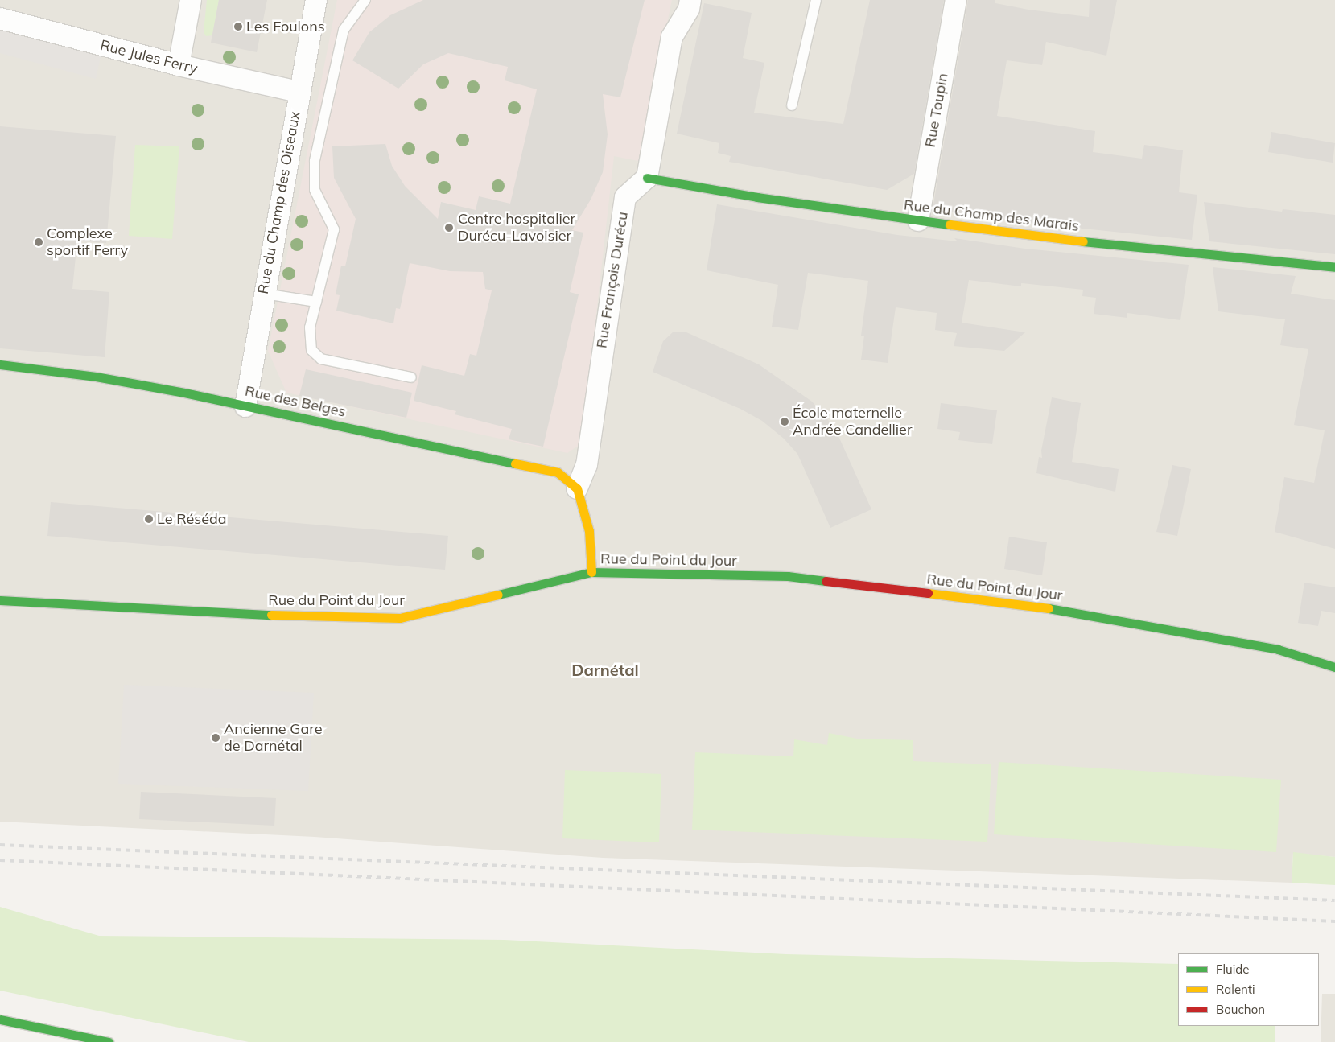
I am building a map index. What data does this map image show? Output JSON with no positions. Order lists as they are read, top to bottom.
{
  "streets": {
    "street": [
      "Rue Jules Ferry",
      "Rue Toupin",
      "Rue du Champ des Oiseaux",
      "Rue du Champ des Marais",
      "Rue François Durécu",
      "Rue des Belges",
      "Rue du Point du Jour"
    ]
  },
  "crossings": [
    ["Rue Jules Ferry", "Rue du Champ des Oiseaux"],
    ["Rue Toupin", "Rue du Champ des Marais"],
    ["Rue du Champ des Oiseaux", "Rue des Belges"],
    ["Rue du Champ des Marais", "Rue François Durécu"],
    ["Rue François Durécu", "Rue des Belges"]
  ],
  "districts": ["Darnétal"],
  "places": [
    "Les Foulons",
    "Centre hospitalier Durécu-Lavoisier",
    "Complexe sportif Ferry",
    "École maternelle Andrée Candellier",
    "Le Réséda",
    "Ancienne Gare de Darnétal"
  ],
  "legend": ["Fluide", "Ralenti", "Bouchon"]
}
